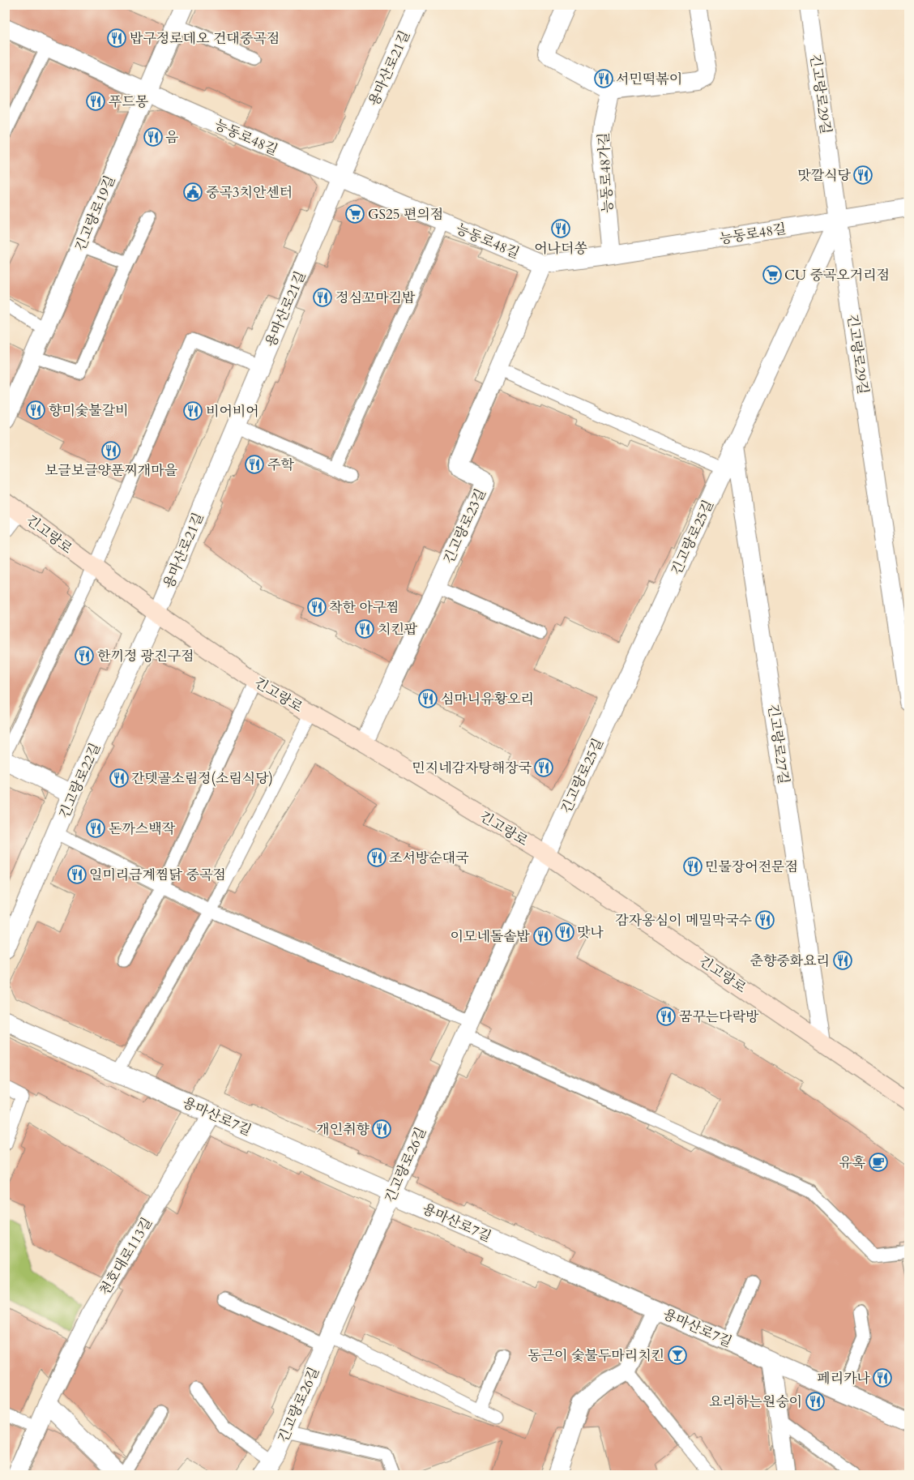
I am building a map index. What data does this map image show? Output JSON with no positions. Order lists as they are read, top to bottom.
{
  "streets": {
    "main road": ["긴고랑로"],
    "street": [
      "용마산로21길",
      "긴고랑로29길",
      "능동로48길",
      "능동로48가길",
      "긴고랑로19길",
      "긴고랑로23길",
      "긴고랑로25길",
      "긴고랑로27길",
      "긴고랑로22길",
      "용마산로7길",
      "긴고랑로26길",
      "천호대로113길"
    ]
  },
  "crossings": [
    ["용마산로21길", "능동로48길"],
    ["용마산로21길", "긴고랑로"],
    ["용마산로21길", "긴고랑로22길"],
    ["긴고랑로29길", "능동로48길"],
    ["긴고랑로29길", "긴고랑로25길"],
    ["능동로48길", "능동로48가길"],
    ["능동로48길", "긴고랑로19길"],
    ["능동로48길", "긴고랑로23길"],
    ["능동로48길", "긴고랑로25길"],
    ["긴고랑로23길", "긴고랑로"],
    ["긴고랑로", "긴고랑로25길"],
    ["긴고랑로", "긴고랑로27길"],
    ["긴고랑로", "긴고랑로22길"],
    ["긴고랑로", "긴고랑로26길"],
    ["긴고랑로25길", "긴고랑로27길"],
    ["긴고랑로25길", "긴고랑로26길"],
    ["용마산로7길", "긴고랑로26길"],
    ["용마산로7길", "천호대로113길"]
  ],
  "places": {
    "restaurant": [
      "밥구정로데오 건대중곡점",
      "서민떡볶이",
      "푸드몽",
      "음",
      "맛깔식당",
      "어나더쏭",
      "정심꼬마김밥",
      "향미숯불갈비",
      "비어비어",
      "보글보글양푼찌개마을",
      "주학",
      "착한 아구찜",
      "치킨팝",
      "한끼정 광진구점",
      "심마니유황오리",
      "민지네감자탕해장국",
      "간뎃골소림정(소림식당)",
      "돈까스백작",
      "조서방순대국",
      "민물장어전문점",
      "일미리금계찜닭 중곡점",
      "감자옹심이 메밀막국수",
      "맛나",
      "이모네돌솥밥",
      "춘향중화요리",
      "꿈꾸는다락방",
      "개인취향",
      "페리카나",
      "요리하는원숭이"
    ],
    "public building": ["중곡3치안센터"],
    "supermarket": ["GS25 편의점", "CU 중곡오거리점"],
    "cafe": ["유혹"],
    "bar": ["동근이 숯불두마리치킨"]
  }
}
